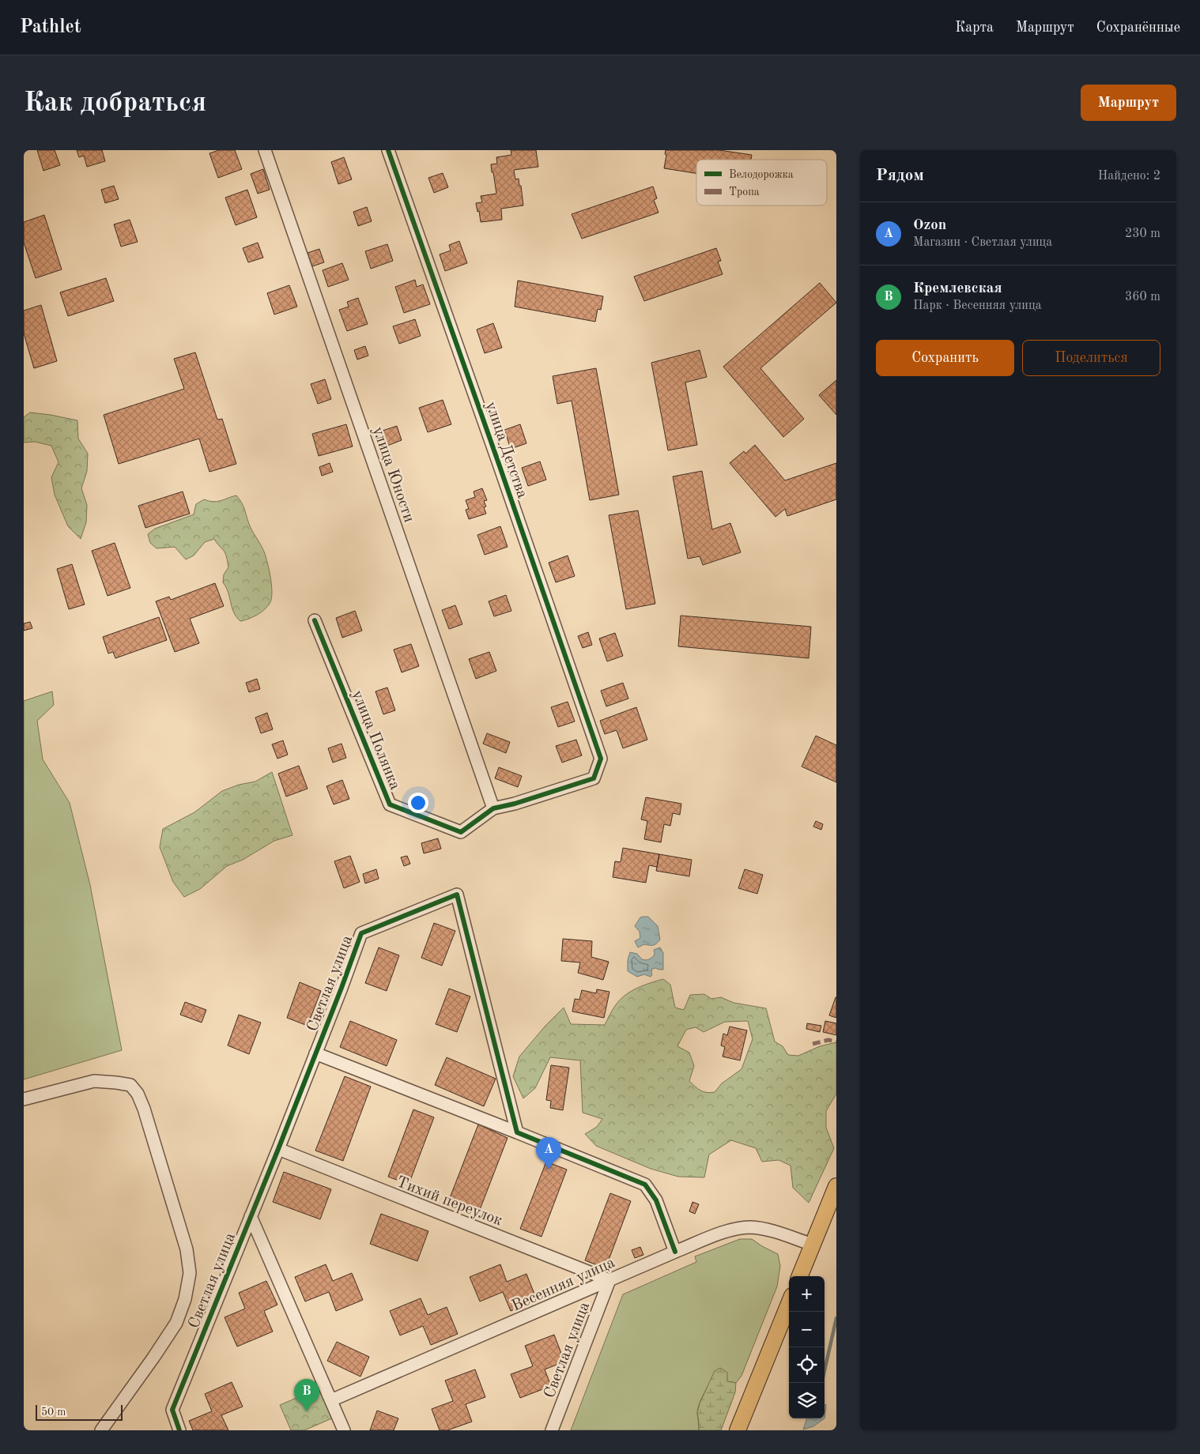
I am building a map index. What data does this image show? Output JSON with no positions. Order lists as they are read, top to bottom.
{
  "streets": {
    "street": [
      "улица Детства",
      "улица Юности",
      "улица Полянка",
      "Светлая улица",
      "Тихий переулок",
      "Весенняя улица"
    ]
  },
  "crossings": [
    ["улица Детства", "улица Юности"],
    ["улица Детства", "улица Полянка"],
    ["улица Юности", "улица Полянка"],
    ["Светлая улица", "Тихий переулок"],
    ["Светлая улица", "Весенняя улица"],
    ["Тихий переулок", "Весенняя улица"]
  ],
  "legend": ["Велодорожка", "Тропа"],
  "scale_bar": "50 m",
  "page": {
    "header": "Pathlet",
    "nav": ["Карта", "Маршрут", "Сохранённые"],
    "buttons": [
      "Маршрут",
      ["Сохранить", "Поделиться"]
    ],
    "title": "Как добраться",
    "heading": ["Рядом", "Найдено: 2"],
    "list": [
      {
        "mark": "A",
        "name": "Ozon",
        "note": "Магазин · Светлая улица",
        "value": "230 m"
      },
      {
        "mark": "B",
        "name": "Кремлевская",
        "note": "Парк · Весенняя улица",
        "value": "360 m"
      }
    ],
    "pins": ["A", "B"],
    "map_buttons": ["+", "−"],
    "scale": "50 m"
  }
}
